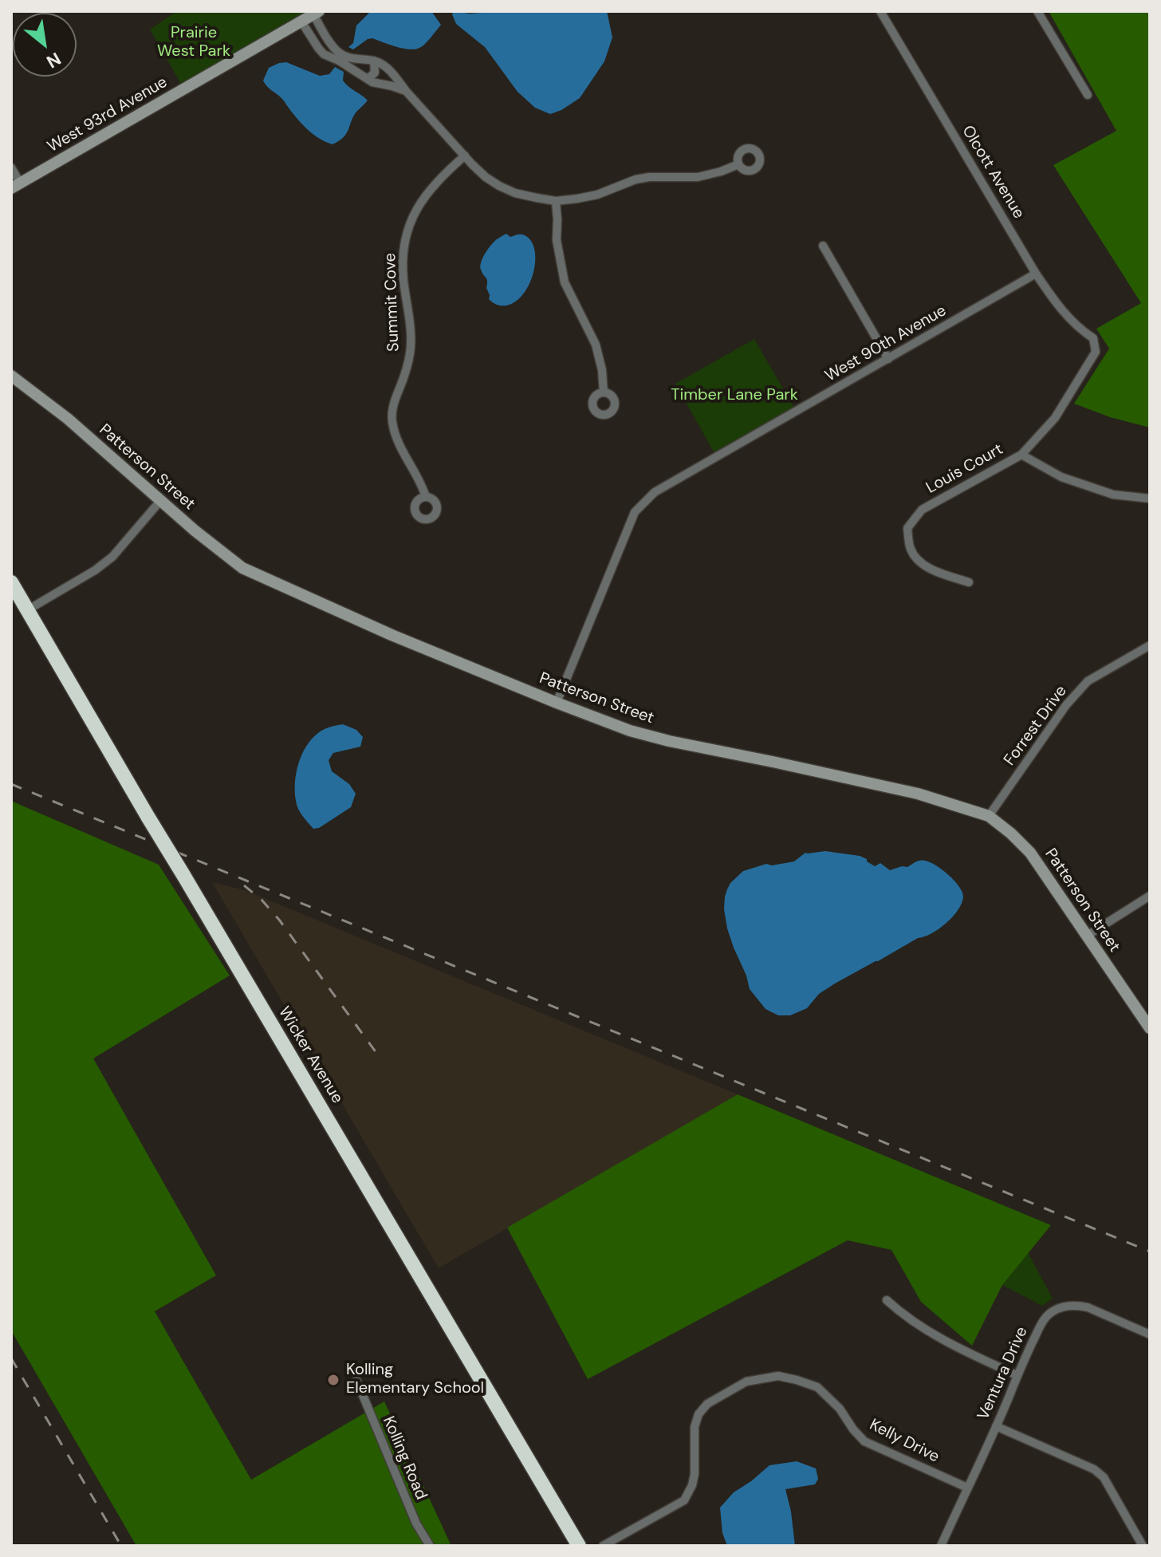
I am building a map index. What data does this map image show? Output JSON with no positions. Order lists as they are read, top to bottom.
{
  "streets": {
    "highway": ["Wicker Avenue"],
    "street": [
      "West 93rd Avenue",
      "Olcott Avenue",
      "Summit Cove",
      "West 90th Avenue",
      "Patterson Street",
      "Louis Court",
      "Forrest Drive",
      "Ventura Drive",
      "Kelly Drive",
      "Kolling Road"
    ]
  },
  "crossings": [
    ["Olcott Avenue", "West 90th Avenue"],
    ["Olcott Avenue", "Louis Court"],
    ["West 90th Avenue", "Patterson Street"],
    ["Patterson Street", "Forrest Drive"],
    ["Ventura Drive", "Kelly Drive"]
  ],
  "parks": ["Prairie West Park", "Timber Lane Park"],
  "places": ["Kolling Elementary School"],
  "north": "bottom right"
}
